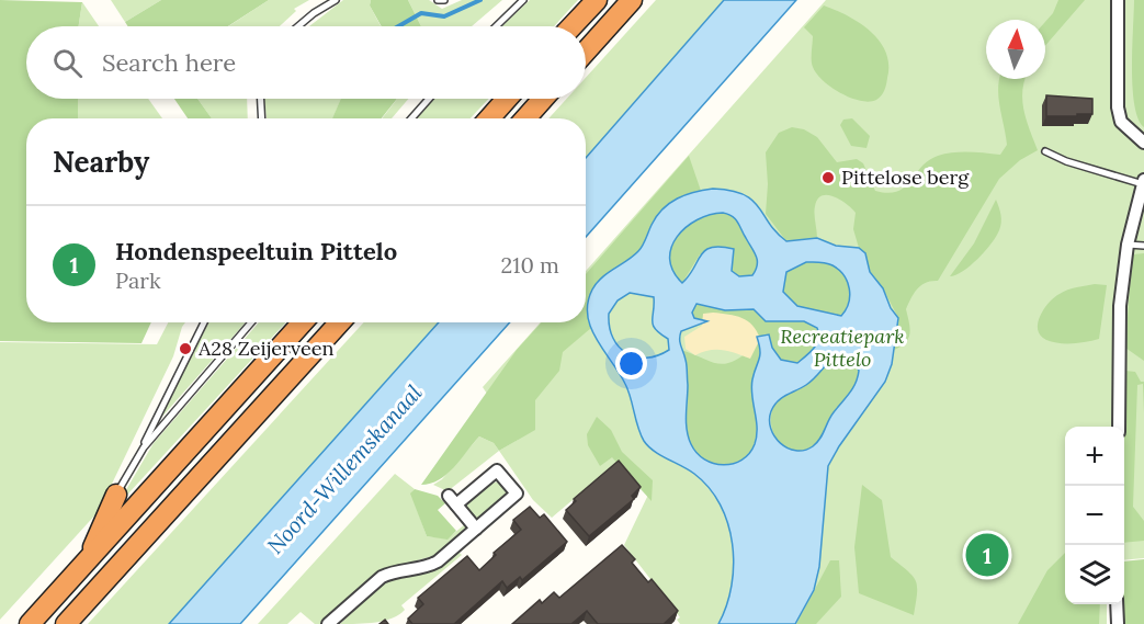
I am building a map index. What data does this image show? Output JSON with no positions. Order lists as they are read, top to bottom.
{
  "water": ["Noord-Willemskanaal"],
  "parks": ["Recreatiepark Pittelo"],
  "places": ["Pittelose berg", "A28 Zeijerveen"],
  "north": "top",
  "page": {
    "search": "Search here",
    "heading": "Nearby",
    "list": [
      {
        "mark": "1",
        "name": "Hondenspeeltuin Pittelo",
        "note": "Park",
        "value": "210 m"
      }
    ],
    "map_buttons": ["+", "−"],
    "pins": "1"
  }
}
